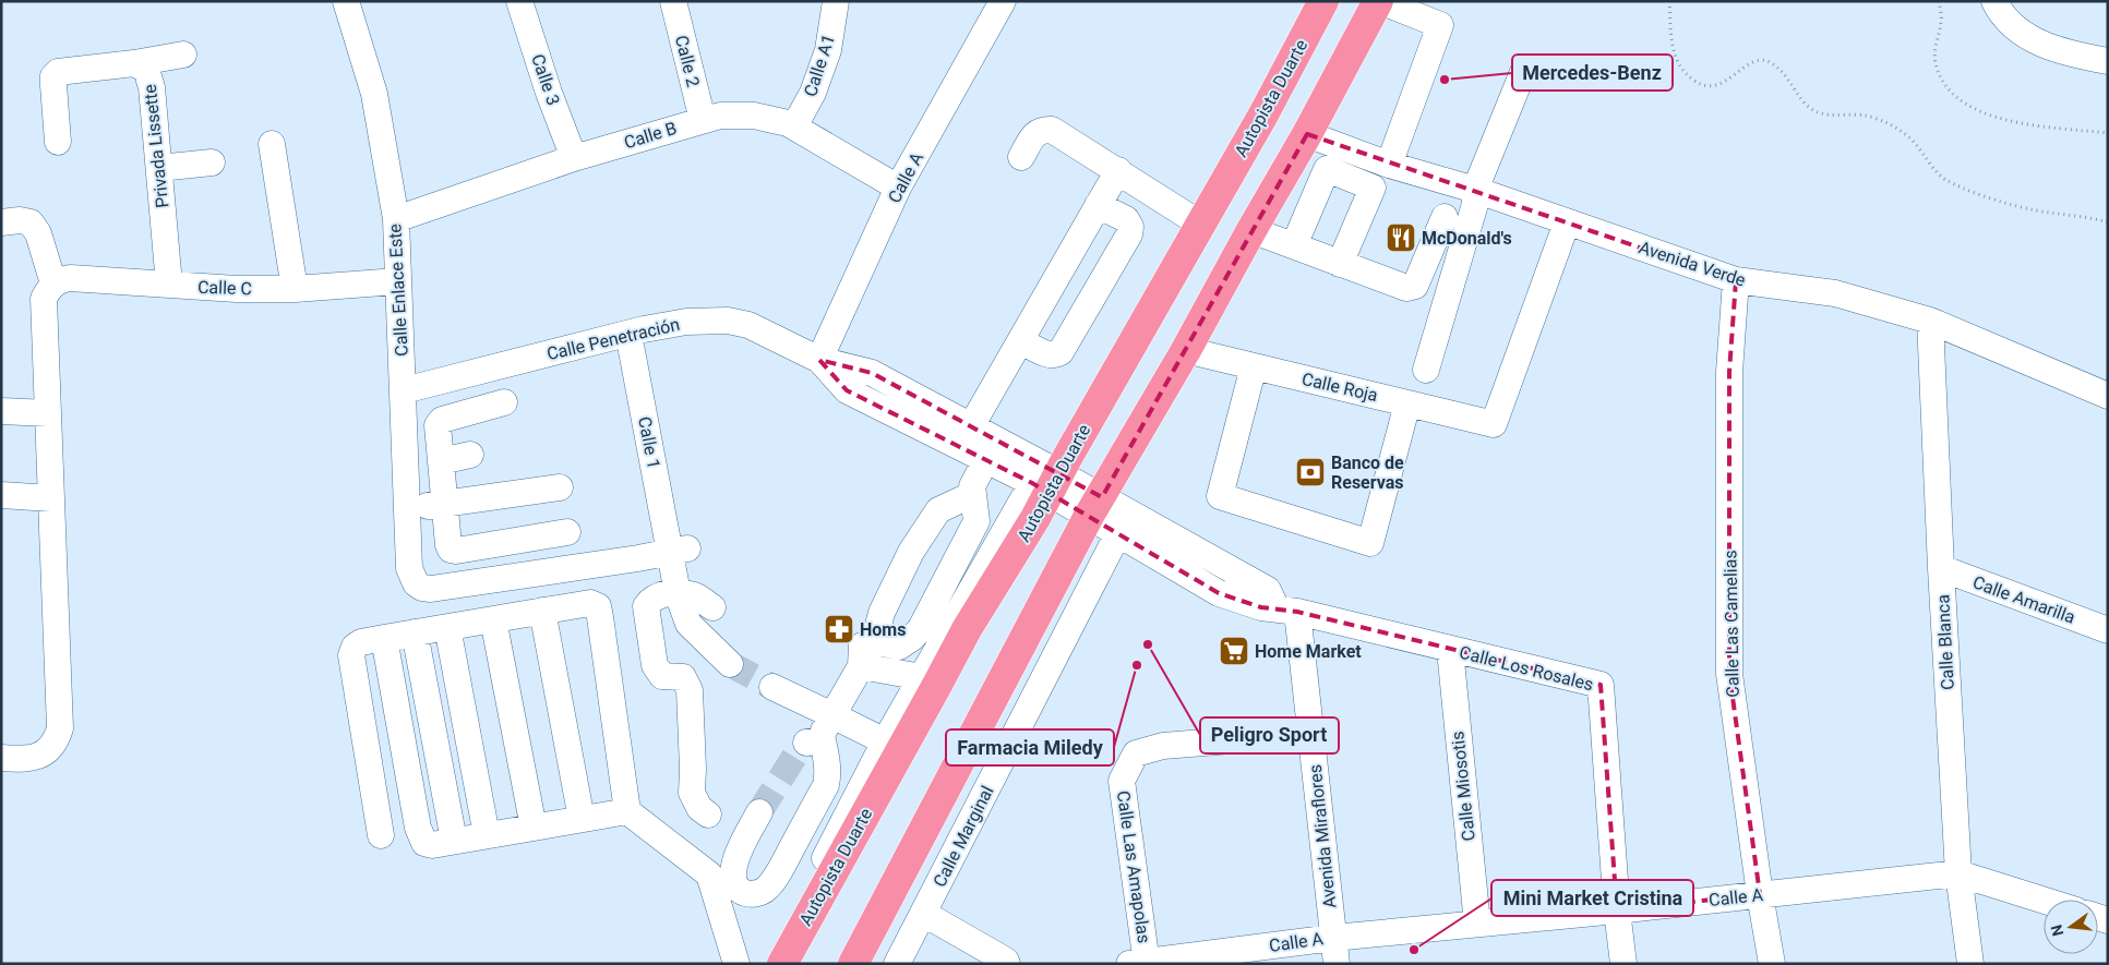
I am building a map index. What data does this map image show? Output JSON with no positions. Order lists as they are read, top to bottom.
{
  "streets": {
    "highway": ["Autopista Duarte"],
    "street": [
      "Calle 2",
      "Calle A1",
      "Calle 3",
      "Calle B",
      "Privada Lissette",
      "Calle A",
      "Avenida Verde",
      "Calle C",
      "Calle Enlace Este",
      "Calle Penetración",
      "Calle Roja",
      "Calle 1",
      "Calle Amarilla",
      "Calle Las Camelias",
      "Calle Blanca",
      "Calle Los Rosales",
      "Calle Miosotis",
      "Calle Marginal",
      "Avenida Miraflores",
      "Calle Las Amapolas"
    ]
  },
  "crossings": [
    ["Calle 2", "Calle B"],
    ["Calle A1", "Calle B"],
    ["Calle 3", "Calle B"],
    ["Autopista Duarte", "Calle Penetración"],
    ["Calle B", "Calle A"],
    ["Calle B", "Calle Enlace Este"],
    ["Privada Lissette", "Calle C"],
    ["Calle A", "Calle Penetración"],
    ["Calle A", "Calle Las Camelias"],
    ["Calle A", "Calle Blanca"],
    ["Calle A", "Calle Los Rosales"],
    ["Calle A", "Calle Miosotis"],
    ["Calle A", "Avenida Miraflores"],
    ["Calle A", "Calle Las Amapolas"],
    ["Avenida Verde", "Calle Roja"],
    ["Avenida Verde", "Calle Las Camelias"],
    ["Avenida Verde", "Calle Blanca"],
    ["Calle C", "Calle Enlace Este"],
    ["Calle Enlace Este", "Calle Penetración"],
    ["Calle Enlace Este", "Calle 1"],
    ["Calle Penetración", "Calle 1"],
    ["Calle Amarilla", "Calle Blanca"],
    ["Calle Los Rosales", "Calle Miosotis"],
    ["Calle Los Rosales", "Calle Marginal"],
    ["Calle Los Rosales", "Avenida Miraflores"],
    ["Avenida Miraflores", "Calle Las Amapolas"]
  ],
  "places": {
    "other": [
      "Mercedes-Benz",
      "Peligro Sport",
      "Farmacia Miledy",
      "Mini Market Cristina"
    ],
    "restaurant": ["McDonald's"],
    "bank": ["Banco de Reservas"],
    "pharmacy": ["Homs"],
    "supermarket": ["Home Market"]
  },
  "north": "left"
}
